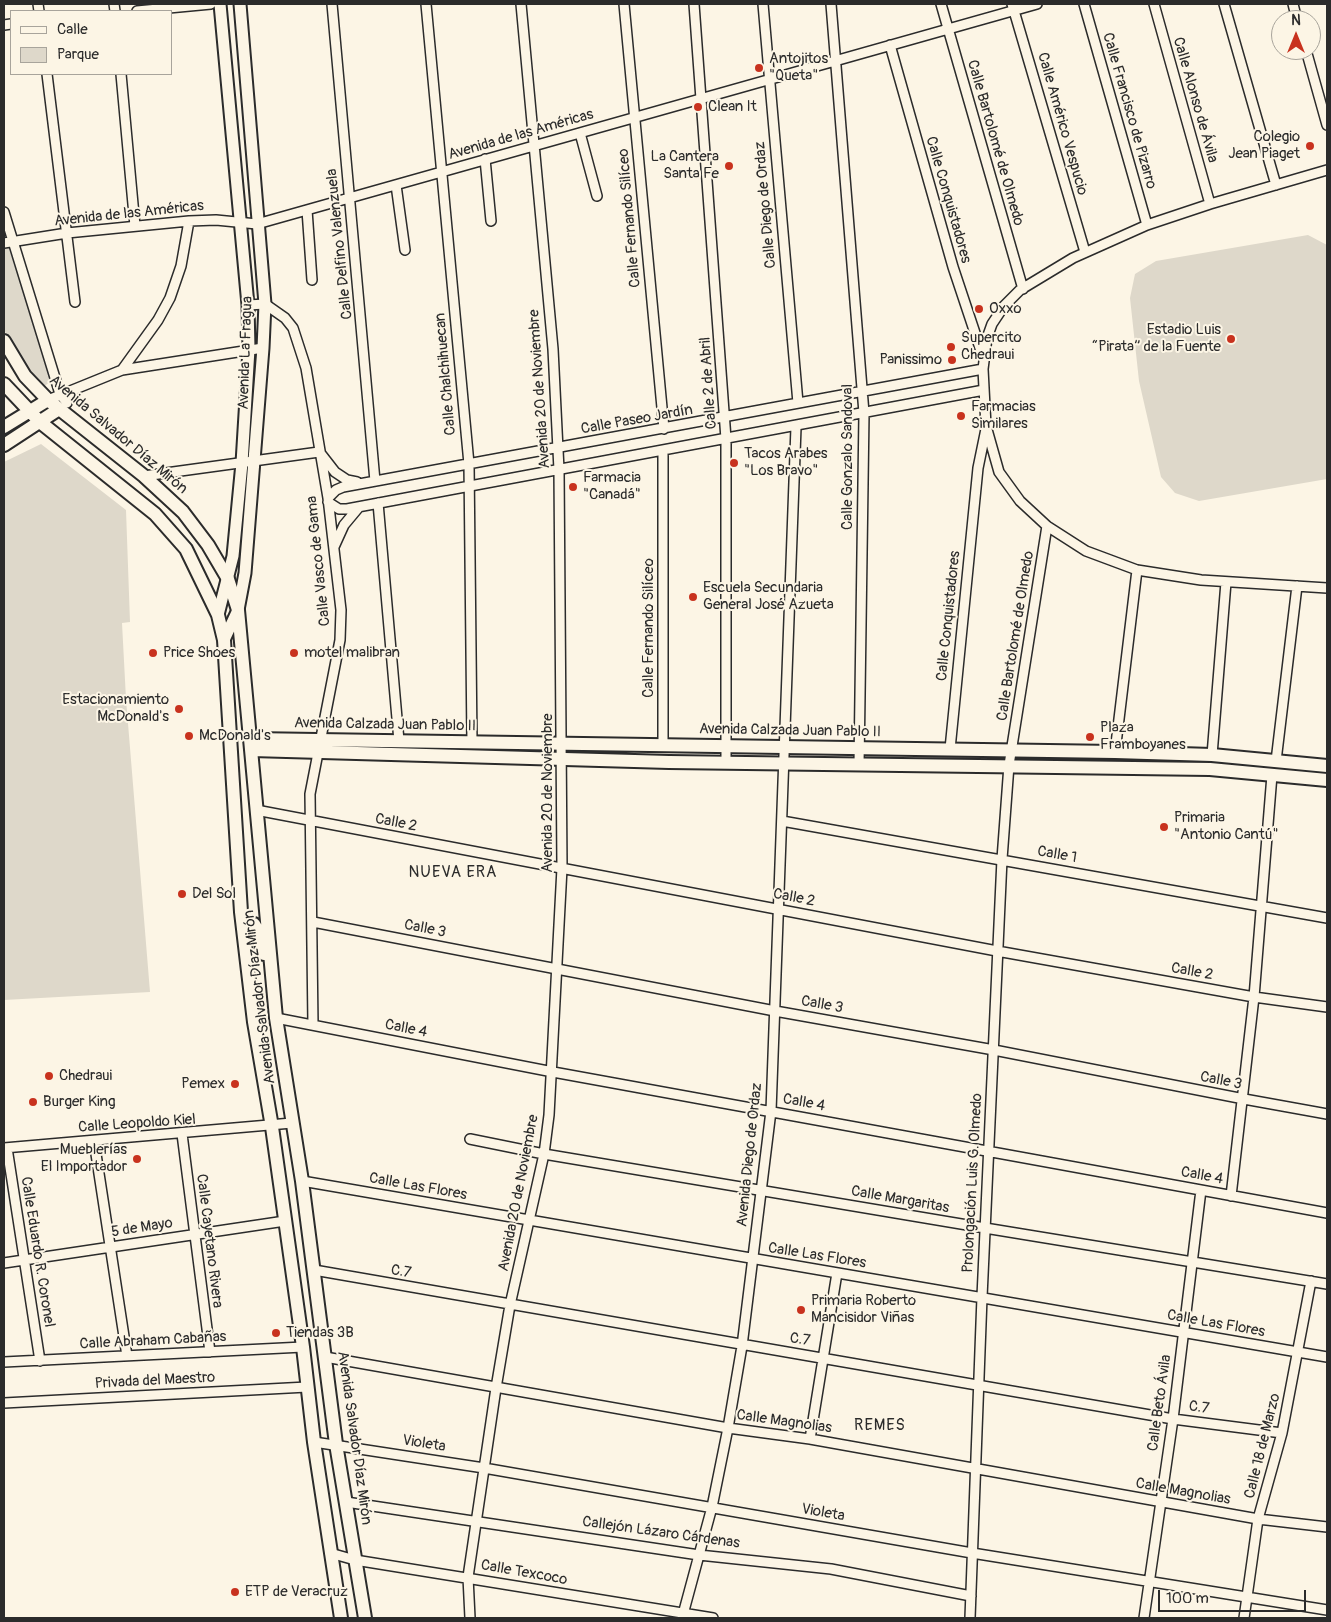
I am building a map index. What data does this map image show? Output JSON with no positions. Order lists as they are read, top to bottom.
{
  "streets": {
    "main road": ["Avenida Salvador Díaz Mirón", "Avenida Calzada Juan Pablo II"],
    "street": [
      "Calle Alonso de Ávila",
      "Calle Francisco de Pizarro",
      "Calle Américo Vespucio",
      "Avenida de las Américas",
      "Calle Bartolomé de Olmedo",
      "Calle Conquistadores",
      "Calle Diego de Ordaz",
      "Calle Fernando Silíceo",
      "Calle Delfino Valenzuela",
      "Avenida La Fragua",
      "Calle Chalchihuecan",
      "Calle 2 de Abril",
      "Avenida 20 de Noviembre",
      "Calle Paseo Jardín",
      "Calle Gonzalo Sandoval",
      "Calle Vasco de Gama",
      "Calle 2",
      "Calle 1",
      "Calle 3",
      "Calle 4",
      "Calle Leopoldo Kiel",
      "Avenida Diego de Ordaz",
      "Prolongación Luis G. Olmedo",
      "Calle Las Flores",
      "Calle Margaritas",
      "5 de Mayo",
      "Calle Cayetano Rivera",
      "Calle Eduardo R. Coronel",
      "C.7",
      "Calle Abraham Cabañas",
      "Privada del Maestro",
      "Calle Beto Ávila",
      "Calle Magnolias",
      "Violeta",
      "Calle 18 de Marzo",
      "Callejón Lázaro Cárdenas",
      "Calle Texcoco"
    ]
  },
  "crossings": [
    ["Calle Américo Vespucio", "Avenida de las Américas"],
    ["Avenida de las Américas", "Calle Bartolomé de Olmedo"],
    ["Avenida de las Américas", "Calle Conquistadores"],
    ["Avenida de las Américas", "Calle Diego de Ordaz"],
    ["Avenida de las Américas", "Calle Fernando Silíceo"],
    ["Avenida de las Américas", "Calle Delfino Valenzuela"],
    ["Avenida de las Américas", "Avenida La Fragua"],
    ["Avenida de las Américas", "Calle Chalchihuecan"],
    ["Avenida de las Américas", "Calle 2 de Abril"],
    ["Avenida de las Américas", "Avenida 20 de Noviembre"],
    ["Avenida de las Américas", "Avenida Salvador Díaz Mirón"],
    ["Avenida de las Américas", "Calle Gonzalo Sandoval"],
    ["Calle Bartolomé de Olmedo", "Avenida Calzada Juan Pablo II"],
    ["Calle Bartolomé de Olmedo", "Prolongación Luis G. Olmedo"],
    ["Calle Conquistadores", "Calle Paseo Jardín"],
    ["Calle Conquistadores", "Avenida Calzada Juan Pablo II"],
    ["Calle Diego de Ordaz", "Calle Paseo Jardín"],
    ["Calle Fernando Silíceo", "Calle Paseo Jardín"],
    ["Calle Fernando Silíceo", "Avenida Calzada Juan Pablo II"],
    ["Calle Delfino Valenzuela", "Calle Paseo Jardín"],
    ["Avenida La Fragua", "Avenida Salvador Díaz Mirón"],
    ["Avenida La Fragua", "Calle Vasco de Gama"],
    ["Calle Chalchihuecan", "Calle Paseo Jardín"],
    ["Calle Chalchihuecan", "Avenida Calzada Juan Pablo II"],
    ["Calle 2 de Abril", "Calle Paseo Jardín"],
    ["Calle 2 de Abril", "Avenida Calzada Juan Pablo II"],
    ["Avenida 20 de Noviembre", "Calle Paseo Jardín"],
    ["Avenida 20 de Noviembre", "Avenida Calzada Juan Pablo II"],
    ["Avenida 20 de Noviembre", "Calle 2"],
    ["Avenida 20 de Noviembre", "Calle 3"],
    ["Avenida 20 de Noviembre", "Calle 4"],
    ["Avenida 20 de Noviembre", "Calle Las Flores"],
    ["Avenida 20 de Noviembre", "Calle Margaritas"],
    ["Avenida 20 de Noviembre", "C.7"],
    ["Avenida 20 de Noviembre", "Calle Magnolias"],
    ["Avenida 20 de Noviembre", "Violeta"],
    ["Avenida 20 de Noviembre", "Callejón Lázaro Cárdenas"],
    ["Avenida 20 de Noviembre", "Calle Texcoco"],
    ["Calle Paseo Jardín", "Calle Gonzalo Sandoval"],
    ["Calle Paseo Jardín", "Calle Vasco de Gama"],
    ["Avenida Salvador Díaz Mirón", "Avenida Calzada Juan Pablo II"],
    ["Avenida Salvador Díaz Mirón", "Calle 2"],
    ["Avenida Salvador Díaz Mirón", "Calle 4"],
    ["Avenida Salvador Díaz Mirón", "Calle Leopoldo Kiel"],
    ["Avenida Salvador Díaz Mirón", "Calle Las Flores"],
    ["Avenida Salvador Díaz Mirón", "5 de Mayo"],
    ["Avenida Salvador Díaz Mirón", "C.7"],
    ["Avenida Salvador Díaz Mirón", "Calle Abraham Cabañas"],
    ["Avenida Salvador Díaz Mirón", "Privada del Maestro"],
    ["Avenida Salvador Díaz Mirón", "Calle Magnolias"],
    ["Avenida Salvador Díaz Mirón", "Violeta"],
    ["Avenida Salvador Díaz Mirón", "Callejón Lázaro Cárdenas"],
    ["Avenida Salvador Díaz Mirón", "Calle Texcoco"],
    ["Calle Gonzalo Sandoval", "Avenida Calzada Juan Pablo II"],
    ["Calle Vasco de Gama", "Avenida Calzada Juan Pablo II"],
    ["Calle Vasco de Gama", "Calle 2"],
    ["Calle Vasco de Gama", "Calle 3"],
    ["Calle Vasco de Gama", "Calle 4"],
    ["Avenida Calzada Juan Pablo II", "Avenida Diego de Ordaz"],
    ["Avenida Calzada Juan Pablo II", "Prolongación Luis G. Olmedo"],
    ["Calle 2", "Avenida Diego de Ordaz"],
    ["Calle 2", "Prolongación Luis G. Olmedo"],
    ["Calle 1", "Avenida Diego de Ordaz"],
    ["Calle 1", "Prolongación Luis G. Olmedo"],
    ["Calle 3", "Avenida Diego de Ordaz"],
    ["Calle 3", "Prolongación Luis G. Olmedo"],
    ["Calle 4", "Avenida Diego de Ordaz"],
    ["Calle 4", "Prolongación Luis G. Olmedo"],
    ["Calle 4", "Calle Beto Ávila"],
    ["Calle Leopoldo Kiel", "Calle Cayetano Rivera"],
    ["Calle Leopoldo Kiel", "Calle Eduardo R. Coronel"],
    ["Avenida Diego de Ordaz", "Calle Las Flores"],
    ["Avenida Diego de Ordaz", "Calle Margaritas"],
    ["Avenida Diego de Ordaz", "C.7"],
    ["Avenida Diego de Ordaz", "Calle Magnolias"],
    ["Avenida Diego de Ordaz", "Violeta"],
    ["Avenida Diego de Ordaz", "Callejón Lázaro Cárdenas"],
    ["Avenida Diego de Ordaz", "Calle Texcoco"],
    ["Prolongación Luis G. Olmedo", "Calle Las Flores"],
    ["Prolongación Luis G. Olmedo", "Calle Margaritas"],
    ["Prolongación Luis G. Olmedo", "C.7"],
    ["Prolongación Luis G. Olmedo", "Calle Magnolias"],
    ["Prolongación Luis G. Olmedo", "Violeta"],
    ["Prolongación Luis G. Olmedo", "Callejón Lázaro Cárdenas"],
    ["Calle Las Flores", "Calle Beto Ávila"],
    ["Calle Las Flores", "Calle 18 de Marzo"],
    ["Calle Margaritas", "Calle Beto Ávila"],
    ["Calle Margaritas", "Calle 18 de Marzo"],
    ["5 de Mayo", "Calle Cayetano Rivera"],
    ["5 de Mayo", "Calle Eduardo R. Coronel"],
    ["Calle Cayetano Rivera", "Calle Abraham Cabañas"],
    ["Calle Eduardo R. Coronel", "Calle Abraham Cabañas"],
    ["C.7", "Calle Beto Ávila"],
    ["C.7", "Calle 18 de Marzo"],
    ["Calle Beto Ávila", "Calle Magnolias"],
    ["Calle Beto Ávila", "Violeta"],
    ["Calle Magnolias", "Calle 18 de Marzo"],
    ["Violeta", "Calle 18 de Marzo"]
  ],
  "districts": ["NUEVA ERA", "REMES"],
  "places": [
    "Antojitos \"Queta\"",
    "Clean It",
    "Colegio Jean Piaget",
    "La Cantera Santa Fe",
    "Oxxo",
    "Estadio Luis “Pirata” de la Fuente",
    "Supercito Chedraui",
    "Panissimo",
    "Farmacias Similares",
    "Tacos Arabes \"Los Bravo\"",
    "Farmacia \"Canadá\"",
    "Escuela Secundaria General José Azueta",
    "Price Shoes",
    "motel malibran",
    "Estacionamiento McDonald's",
    "McDonald's",
    "Plaza Framboyanes",
    "Primaria \"Antonio Cantú\"",
    "Del Sol",
    "Chedraui",
    "Pemex",
    "Burger King",
    "Mueblerías El Importador",
    "Primaria Roberto Mancisidor Viñas",
    "Tiendas 3B",
    "ETP de Veracruz"
  ],
  "legend": ["Calle", "Parque"],
  "scale_bar": "100 m",
  "north": "top"
}
